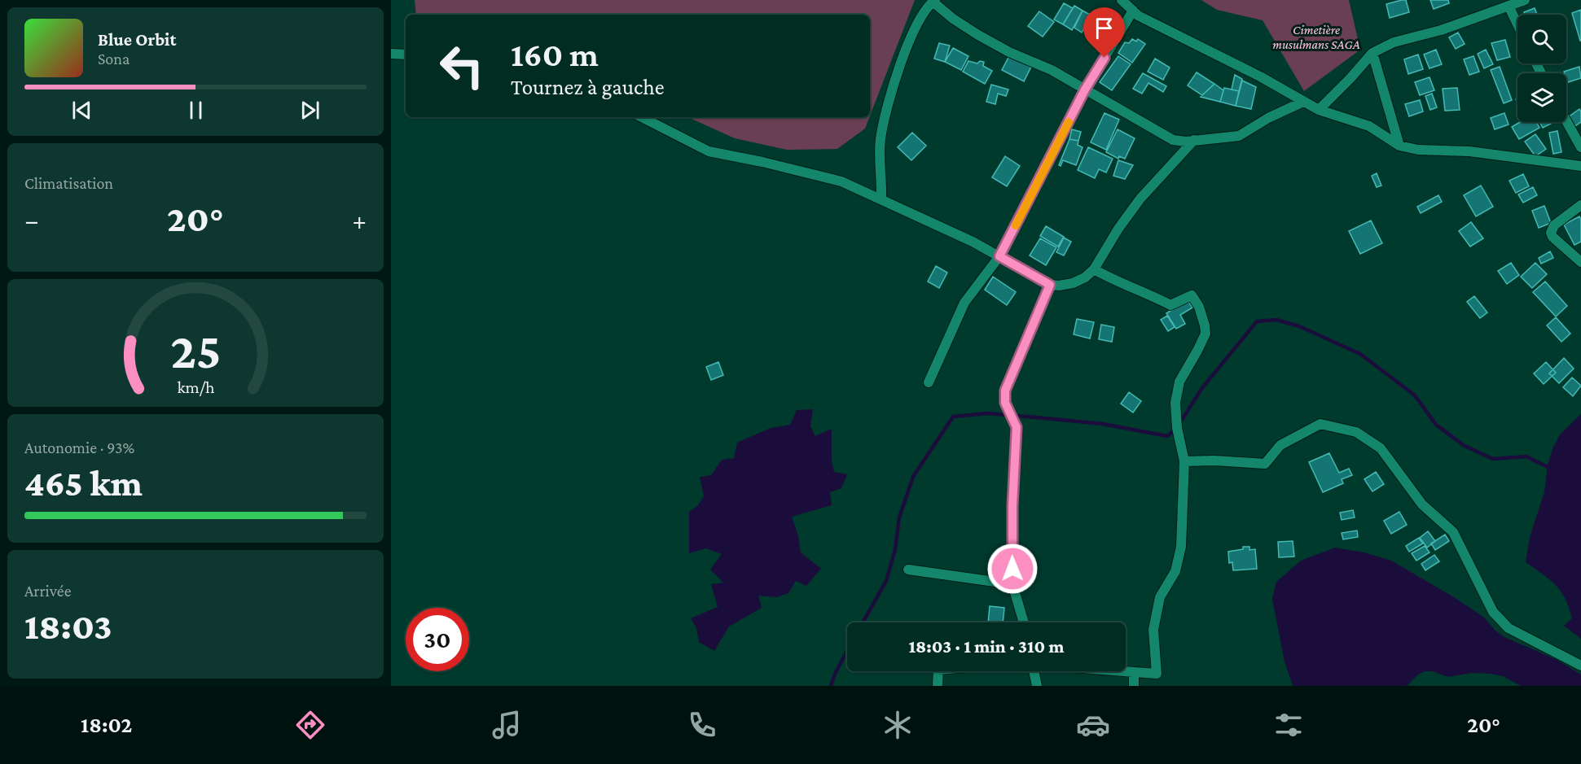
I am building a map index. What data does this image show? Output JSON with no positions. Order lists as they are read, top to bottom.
{
  "parks": ["Cimetière musulmans SAGA"],
  "page": {
    "turn": ["160 m", "Tournez à gauche"],
    "song": ["Blue Orbit", "Sona"],
    "tile": [
      "Climatisation",
      ["Autonomie · 93%", "465 km"],
      ["Arrivée", "18:03"]
    ],
    "heat": ["−", "20°", "+"],
    "limit": "30",
    "trip": "18:03 · 1 min · 310 m",
    "tabs": ["18:02", "20°"],
    "gauge": ["25", "km/h"]
  }
}
